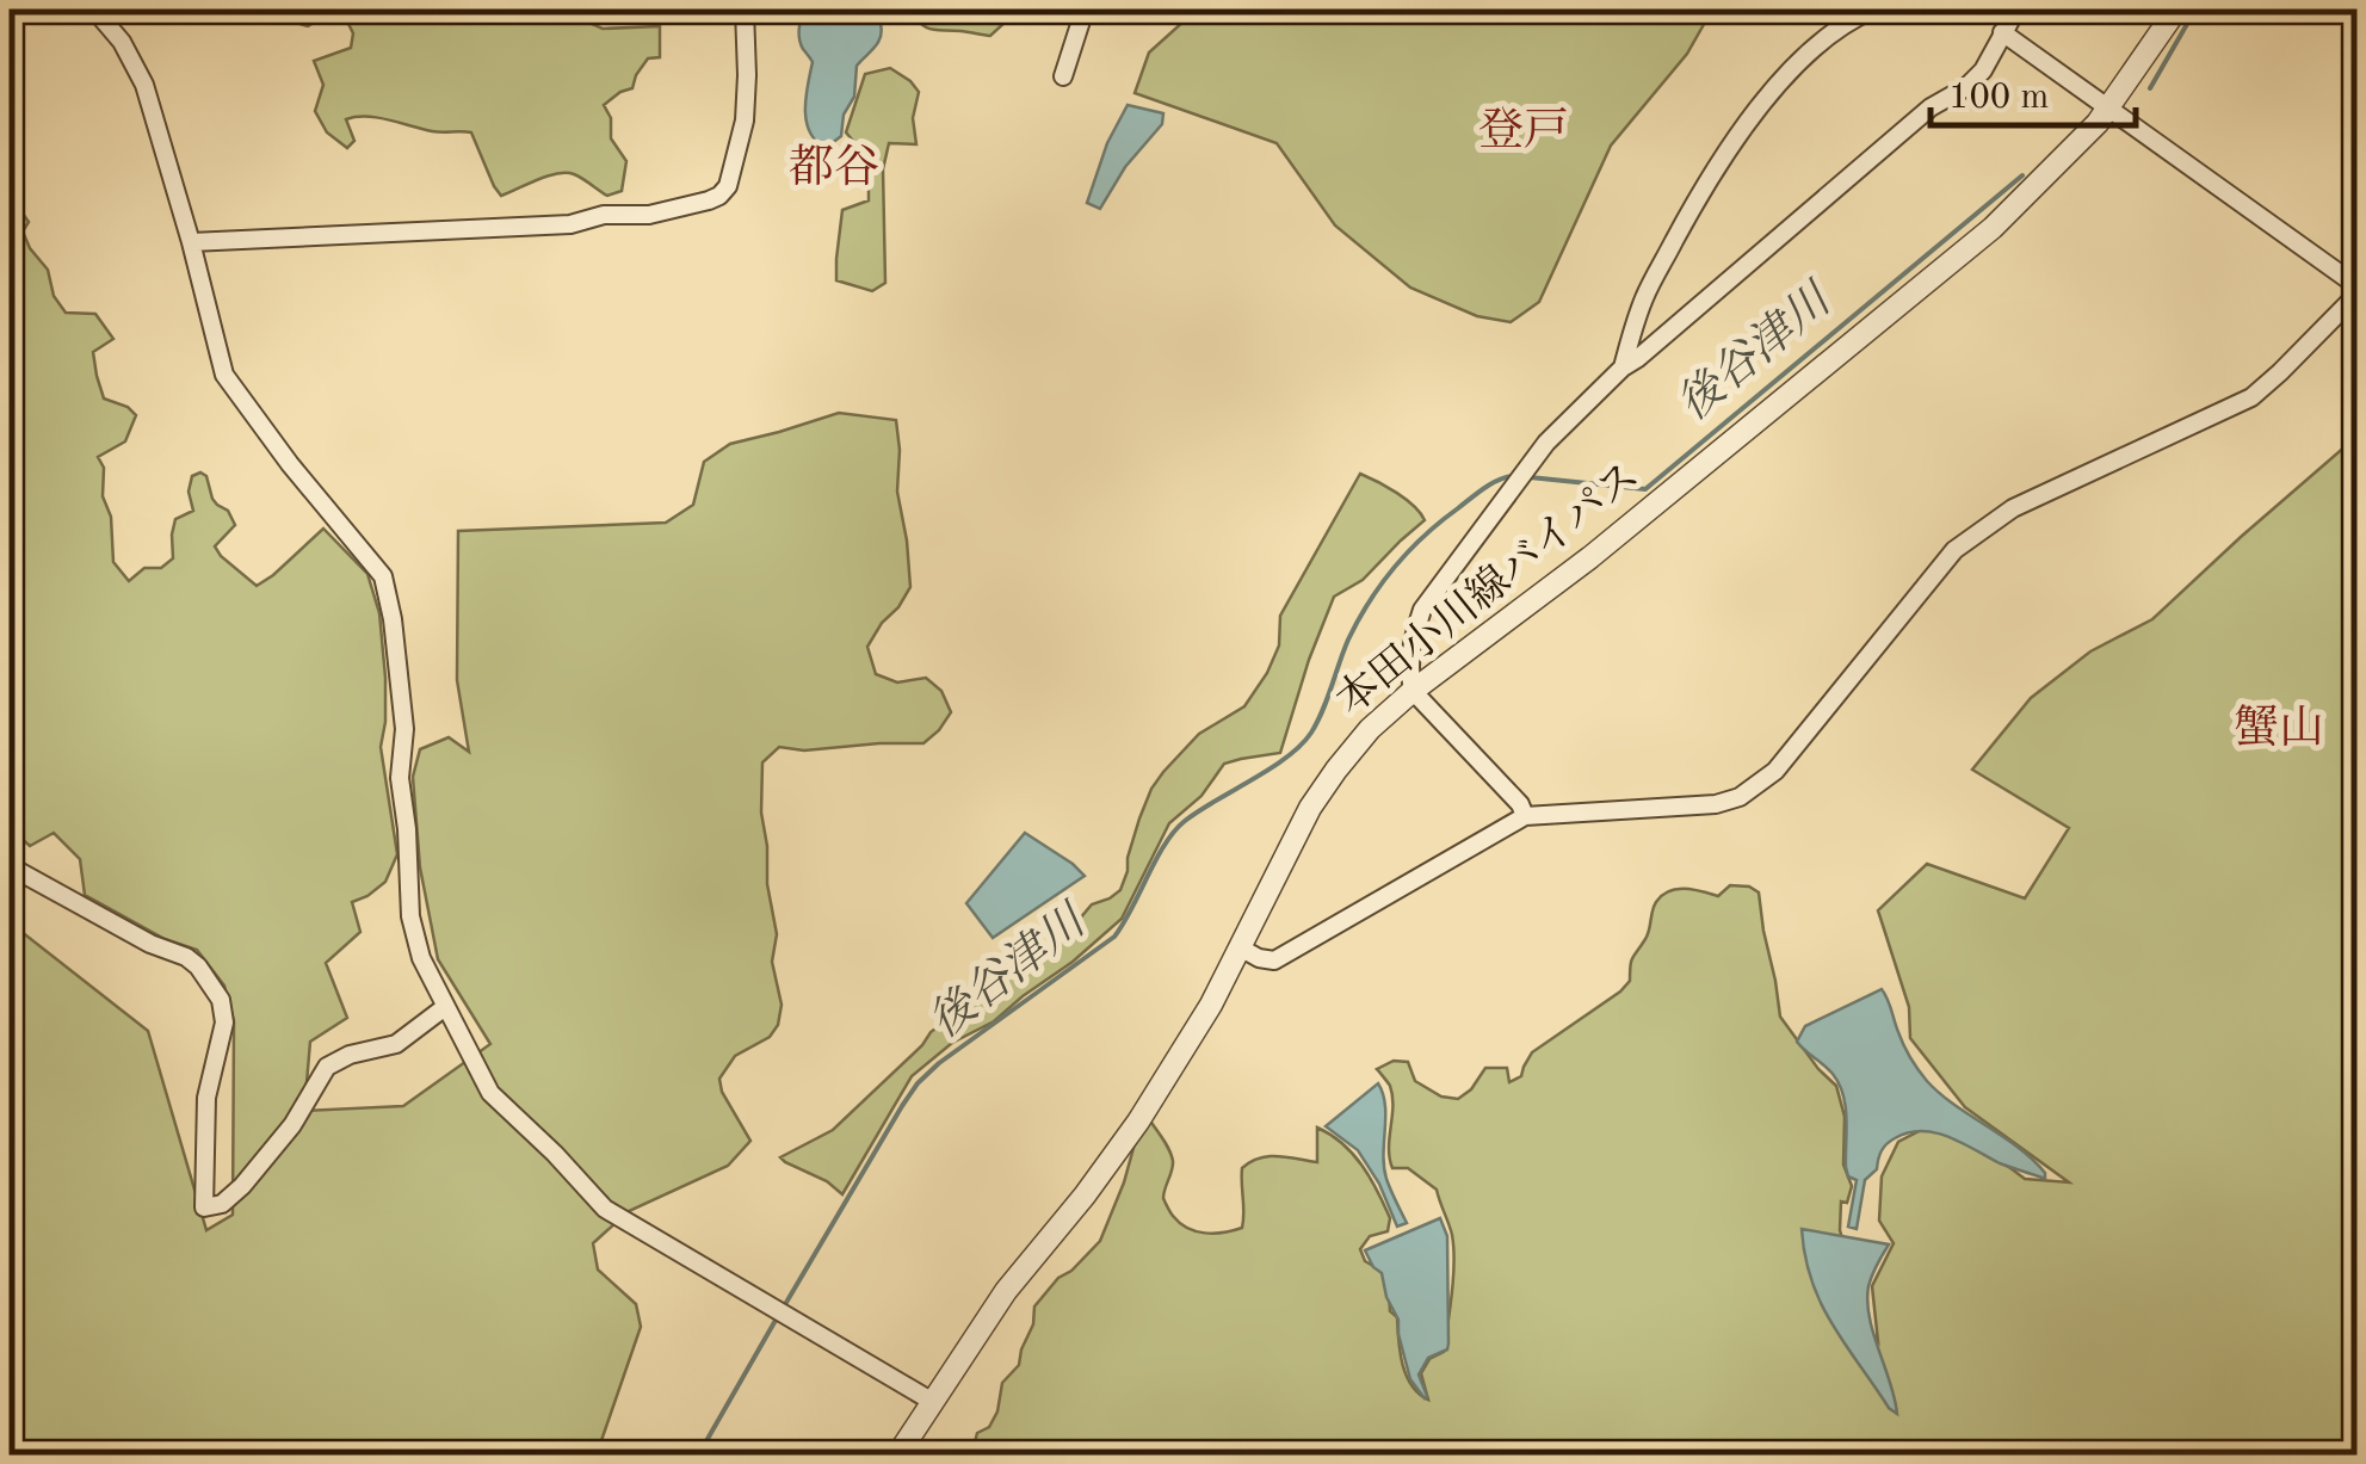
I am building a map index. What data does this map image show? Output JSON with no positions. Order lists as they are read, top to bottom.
{
  "streets": {
    "street": ["本田小川線バイパス"]
  },
  "districts": ["登戸", "都谷", "蟹山"],
  "water": ["後谷津川"],
  "scale_bar": "100 m"
}
